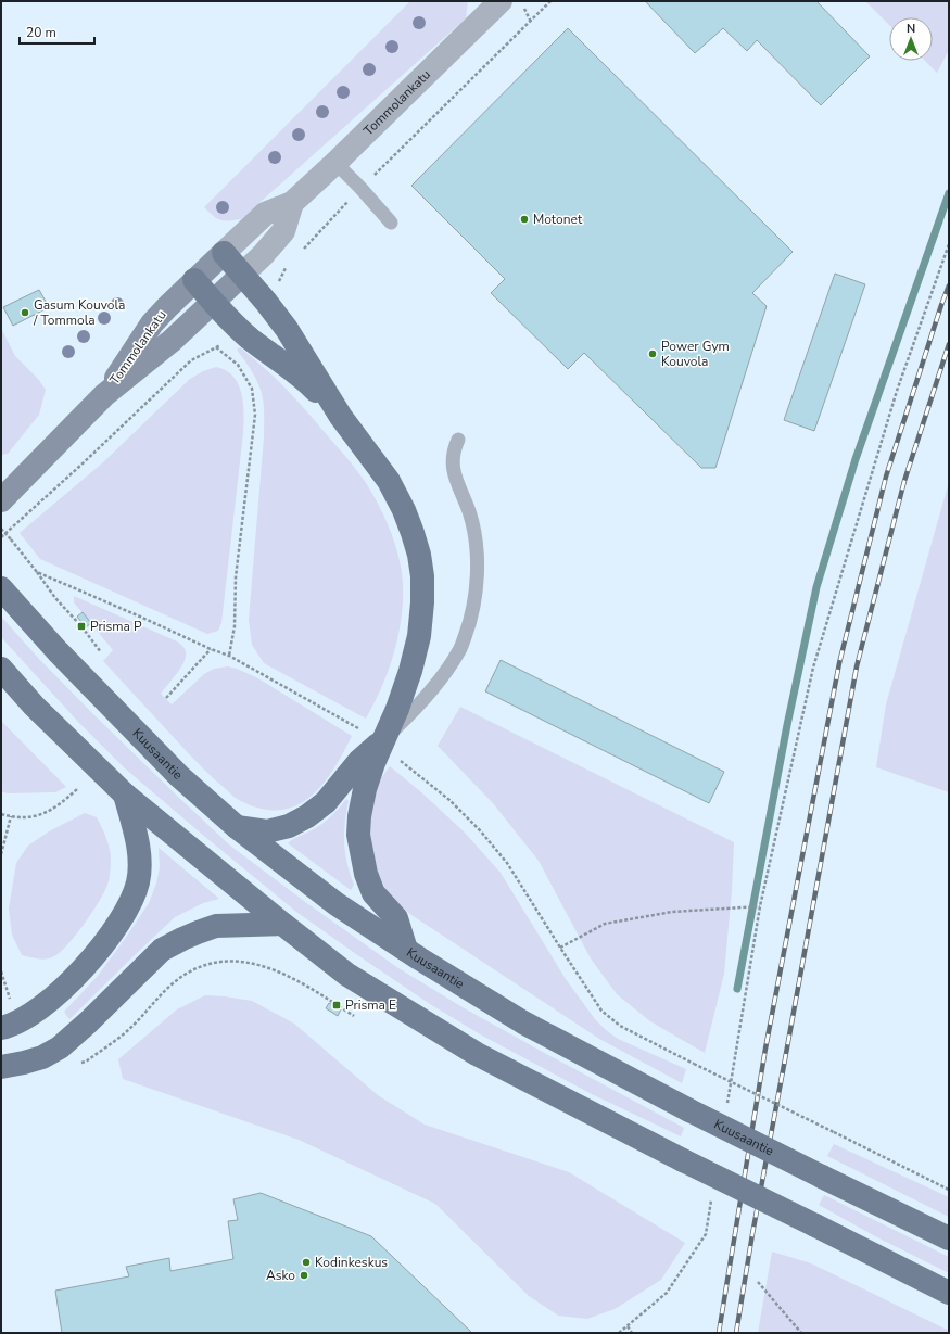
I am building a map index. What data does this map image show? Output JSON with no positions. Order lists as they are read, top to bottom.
{
  "streets": {
    "main road": ["Kuusaantie"],
    "street": ["Tommolankatu"]
  },
  "places": {
    "other": [
      "Motonet",
      "Gasum Kouvola / Tommola",
      "Power Gym Kouvola",
      "Kodinkeskus",
      "Asko"
    ],
    "transit": ["Prisma P", "Prisma E"]
  },
  "scale_bar": "20 m",
  "north": "top"
}
